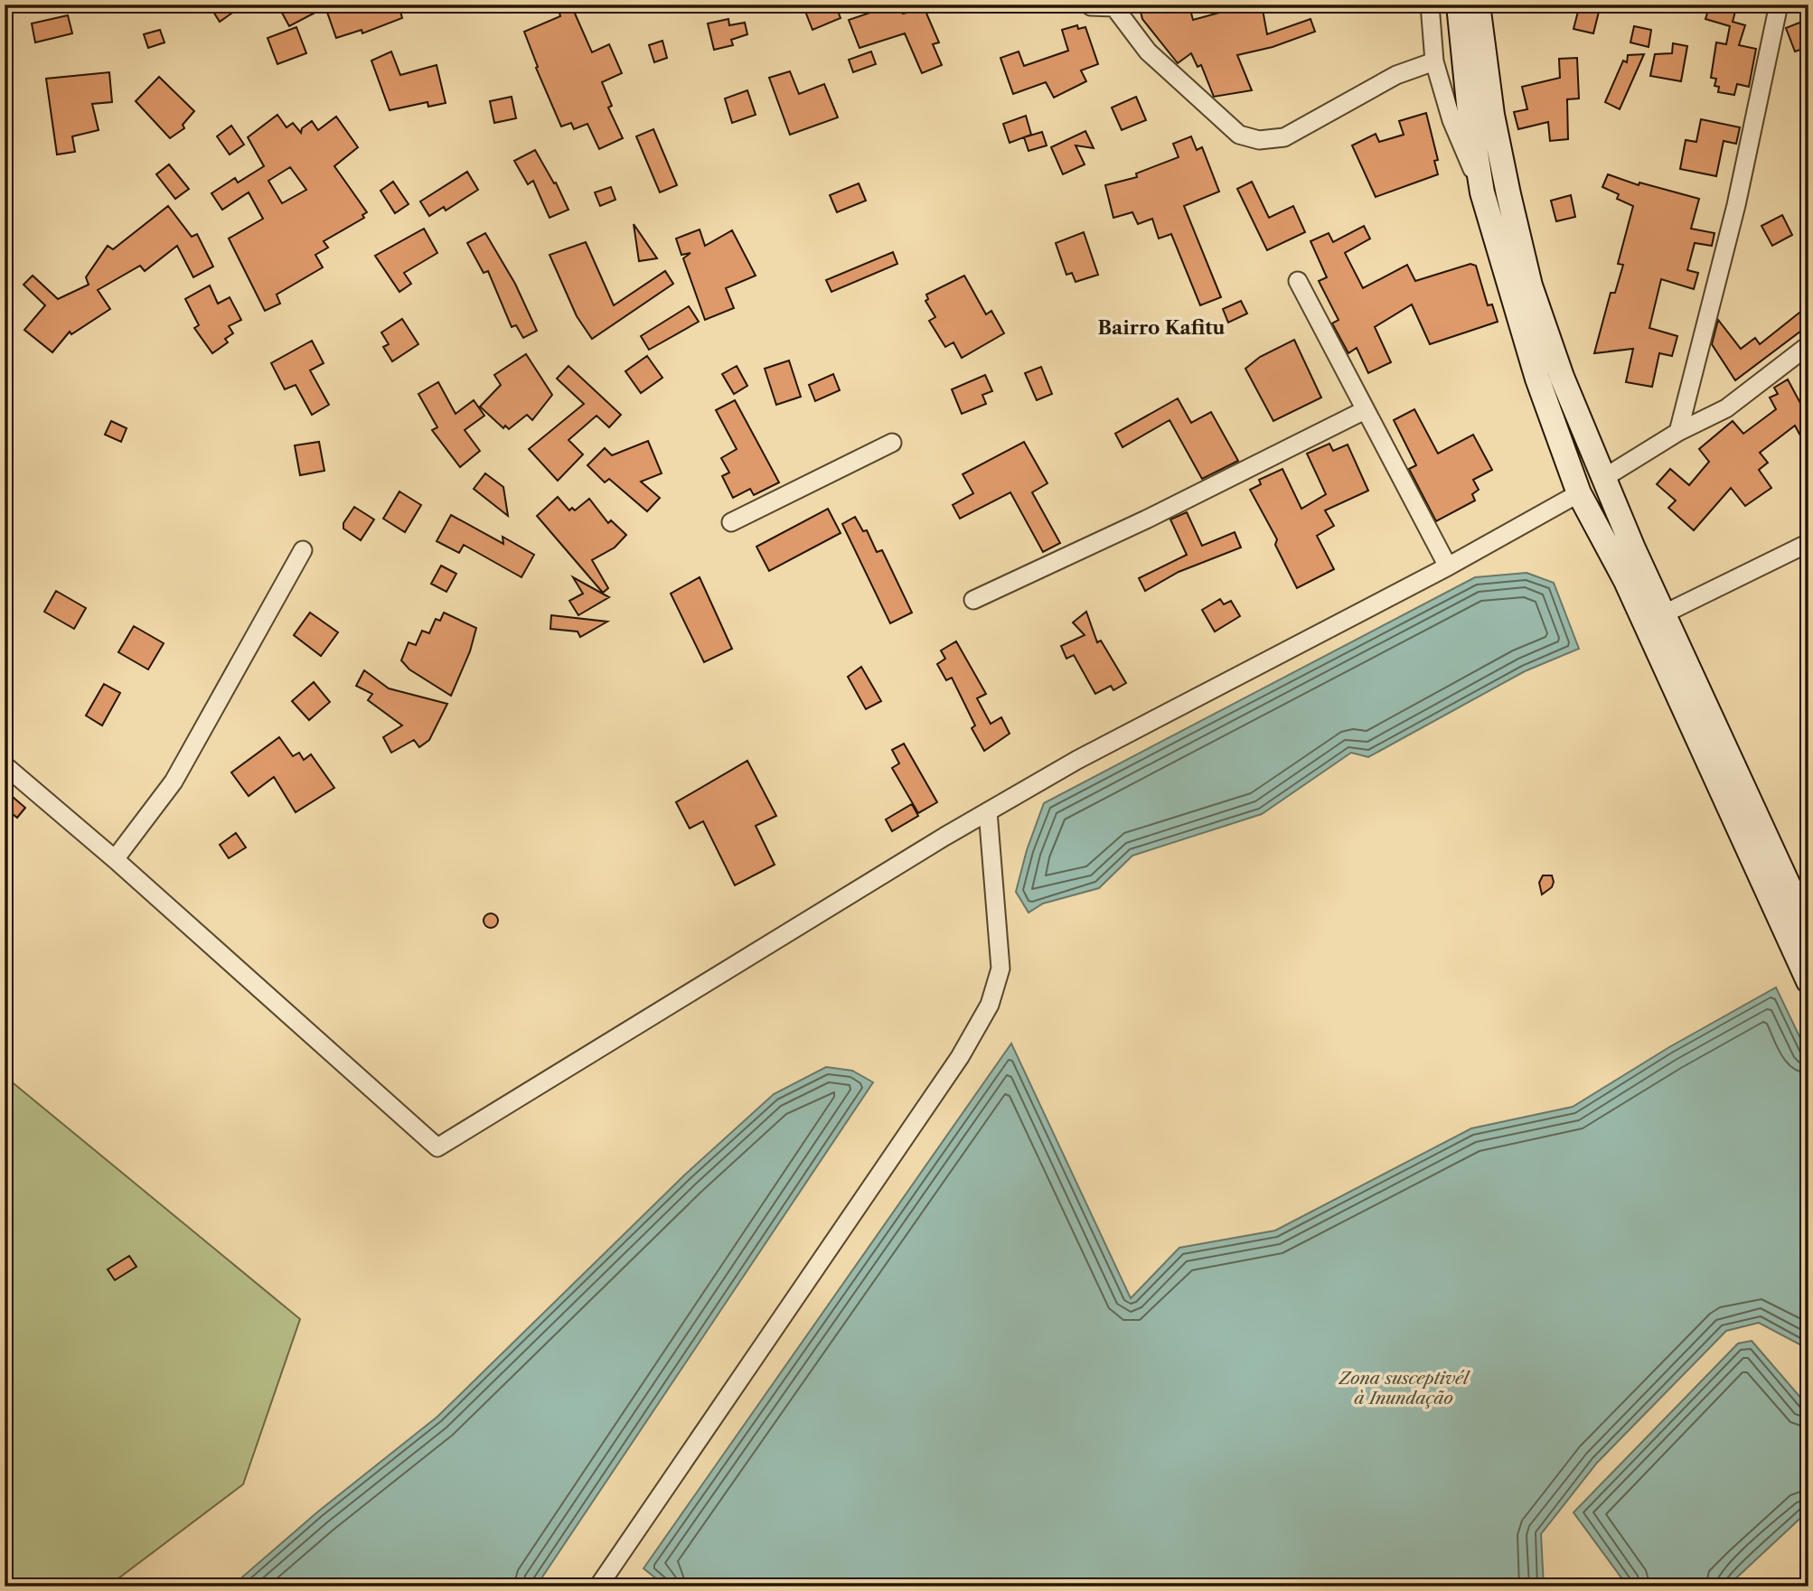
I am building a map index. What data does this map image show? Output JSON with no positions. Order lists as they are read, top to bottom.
{
  "districts": ["Bairro Kafitu"],
  "water": ["Zona susceptivél à Inundação"]
}
